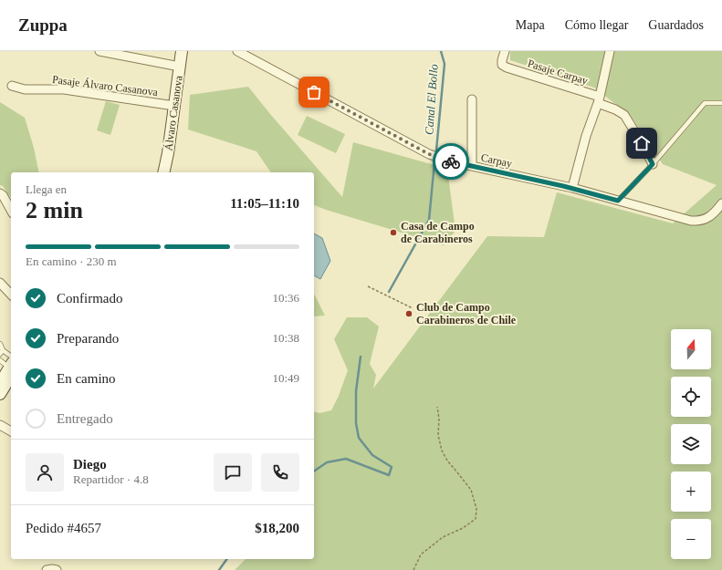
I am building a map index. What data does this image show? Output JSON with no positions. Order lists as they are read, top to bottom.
{
  "streets": {
    "street": [
      "Pasaje Carpay",
      "Pasaje Álvaro Casanova",
      "Álvaro Casanova",
      "Carpay"
    ]
  },
  "crossings": [
    ["Pasaje Carpay", "Carpay"],
    ["Pasaje Álvaro Casanova", "Álvaro Casanova"]
  ],
  "water": ["Canal El Bollo"],
  "places": ["Casa de Campo de Carabineros", "Club de Campo Carabineros de Chile"],
  "north": "top",
  "page": {
    "header": "Zuppa",
    "nav": ["Mapa", "Cómo llegar", "Guardados"],
    "heading": ["2 min", "Llega en", "11:05–11:10"],
    "panel": [
      "Diego",
      "Repartidor · 4.8",
      "Pedido #4657",
      "$18,200"
    ],
    "bar": "En camino · 230 m",
    "list": [
      ["Confirmado", "10:36"],
      ["Preparando", "10:38"],
      ["En camino", "10:49"],
      "Entregado"
    ],
    "map_buttons": ["+", "−"]
  }
}
